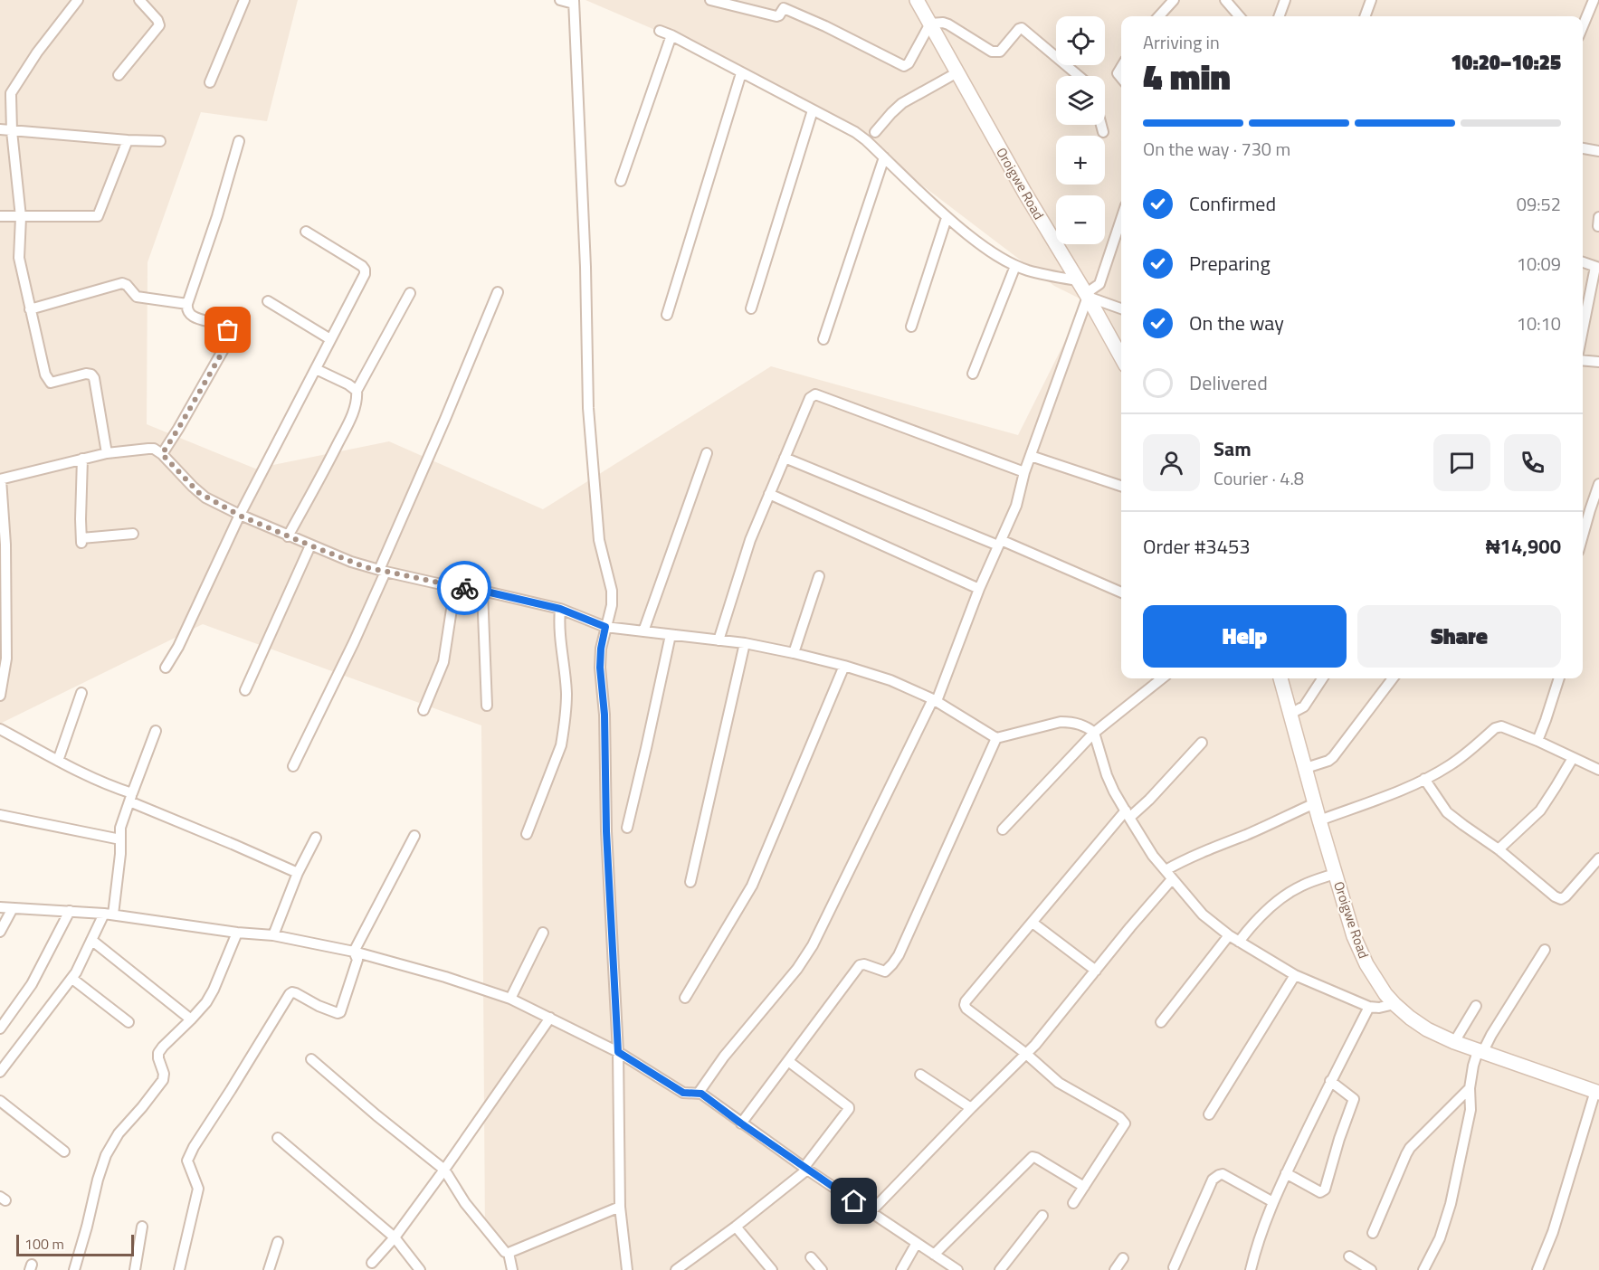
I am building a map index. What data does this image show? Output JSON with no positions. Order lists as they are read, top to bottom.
{
  "streets": {
    "street": ["Oroigwe Road"]
  },
  "scale_bar": "100 m",
  "page": {
    "map_buttons": ["+", "−"],
    "heading": ["4 min", "Arriving in", "10:20–10:25"],
    "panel": [
      "Sam",
      "Courier · 4.8",
      "Order #3453",
      "₦14,900"
    ],
    "bar": "On the way · 730 m",
    "list": [
      ["Confirmed", "09:52"],
      ["Preparing", "10:09"],
      ["On the way", "10:10"],
      "Delivered"
    ],
    "buttons": ["Help", "Share"],
    "scale": "100 m"
  }
}
